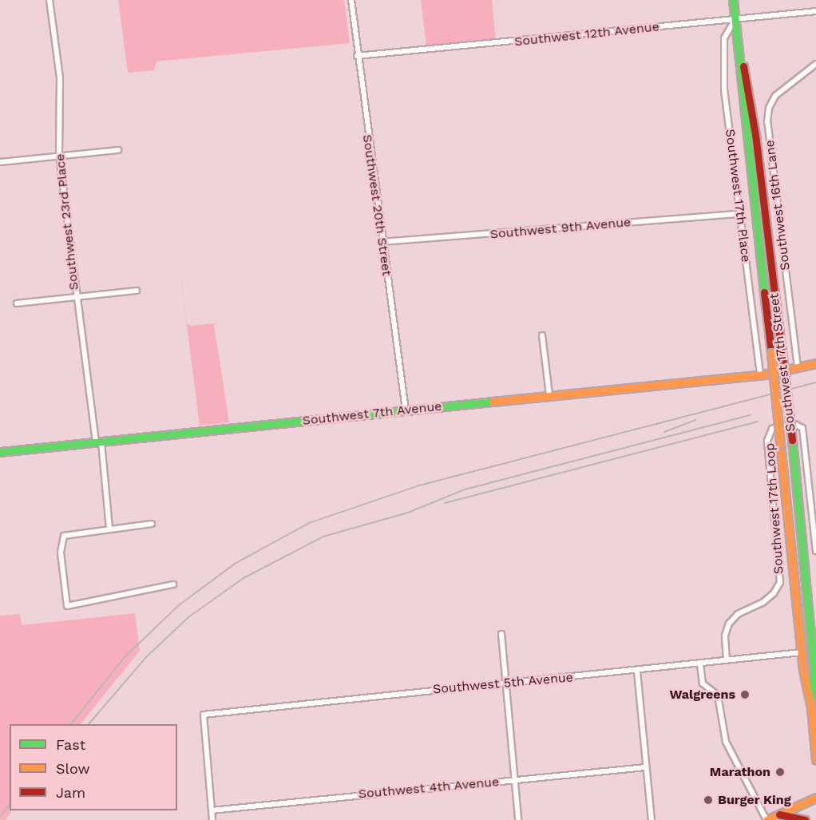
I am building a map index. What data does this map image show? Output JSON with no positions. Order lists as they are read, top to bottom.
{
  "streets": {
    "main road": ["Southwest 17th Street", "Southwest 7th Avenue"],
    "street": [
      "Southwest 12th Avenue",
      "Southwest 17th Place",
      "Southwest 20th Street",
      "Southwest 16th Lane",
      "Southwest 23rd Place",
      "Southwest 9th Avenue",
      "Southwest 17th Loop",
      "Southwest 5th Avenue",
      "Southwest 4th Avenue"
    ]
  },
  "crossings": [
    ["Southwest 12th Avenue", "Southwest 17th Place"],
    ["Southwest 12th Avenue", "Southwest 20th Street"],
    ["Southwest 12th Avenue", "Southwest 17th Street"],
    ["Southwest 17th Place", "Southwest 9th Avenue"],
    ["Southwest 17th Place", "Southwest 17th Street"],
    ["Southwest 17th Place", "Southwest 7th Avenue"],
    ["Southwest 20th Street", "Southwest 9th Avenue"],
    ["Southwest 20th Street", "Southwest 7th Avenue"],
    ["Southwest 16th Lane", "Southwest 7th Avenue"],
    ["Southwest 23rd Place", "Southwest 7th Avenue"],
    ["Southwest 17th Street", "Southwest 5th Avenue"],
    ["Southwest 17th Loop", "Southwest 5th Avenue"],
    ["Southwest 5th Avenue", "Southwest 4th Avenue"]
  ],
  "places": ["Walgreens", "Marathon", "Burger King"],
  "legend": ["Fast", "Slow", "Jam"]
}
